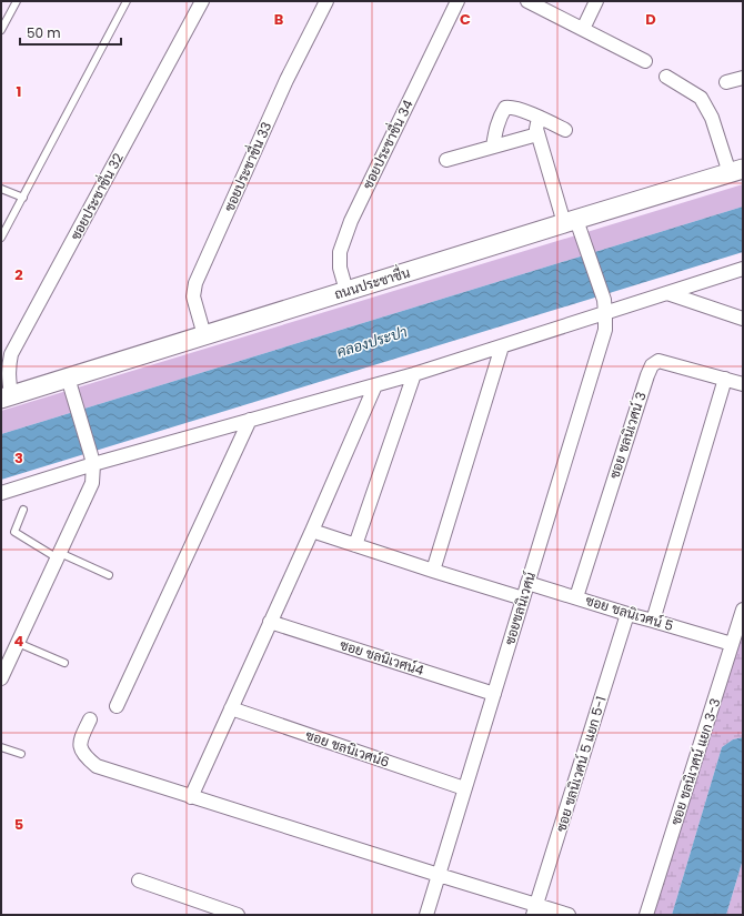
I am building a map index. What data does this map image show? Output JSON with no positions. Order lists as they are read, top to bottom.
{
  "streets": {
    "main road": ["ถนนประชาชื่น"],
    "street": [
      "ซอยประชาชื่น 34",
      "ซอยประชาชื่น 33",
      "ซอยประชาชื่น 32",
      "ซอย ชลนิเวศน์ 3",
      "ซอยชลนิเวศน์",
      "ซอย ชลนิเวศน์ 5",
      "ซอย ชลนิเวศน์4",
      "ซอย ชลนิเวศน์6",
      "ซอย ชลนิเวศน์ แยก 3-3",
      "ซอย ชลนิเวศน์ 5 แยก 5-1"
    ]
  },
  "crossings": [
    ["ซอยประชาชื่น 34", "ถนนประชาชื่น"],
    ["ซอยประชาชื่น 33", "ถนนประชาชื่น"],
    ["ซอยประชาชื่น 32", "ถนนประชาชื่น"],
    ["ซอย ชลนิเวศน์ 3", "ซอย ชลนิเวศน์ 5"],
    ["ซอยชลนิเวศน์", "ซอย ชลนิเวศน์ 5"],
    ["ซอยชลนิเวศน์", "ซอย ชลนิเวศน์4"],
    ["ซอยชลนิเวศน์", "ซอย ชลนิเวศน์6"],
    ["ซอย ชลนิเวศน์ 5", "ซอย ชลนิเวศน์ แยก 3-3"],
    ["ซอย ชลนิเวศน์ 5", "ซอย ชลนิเวศน์ 5 แยก 5-1"]
  ],
  "water": ["คลองประปา"],
  "scale_bar": "50 m",
  "grid": {
    "columns": ["B", "C", "D"],
    "rows": [
      "1",
      "2",
      "3",
      "4",
      "5"
    ]
  }
}
